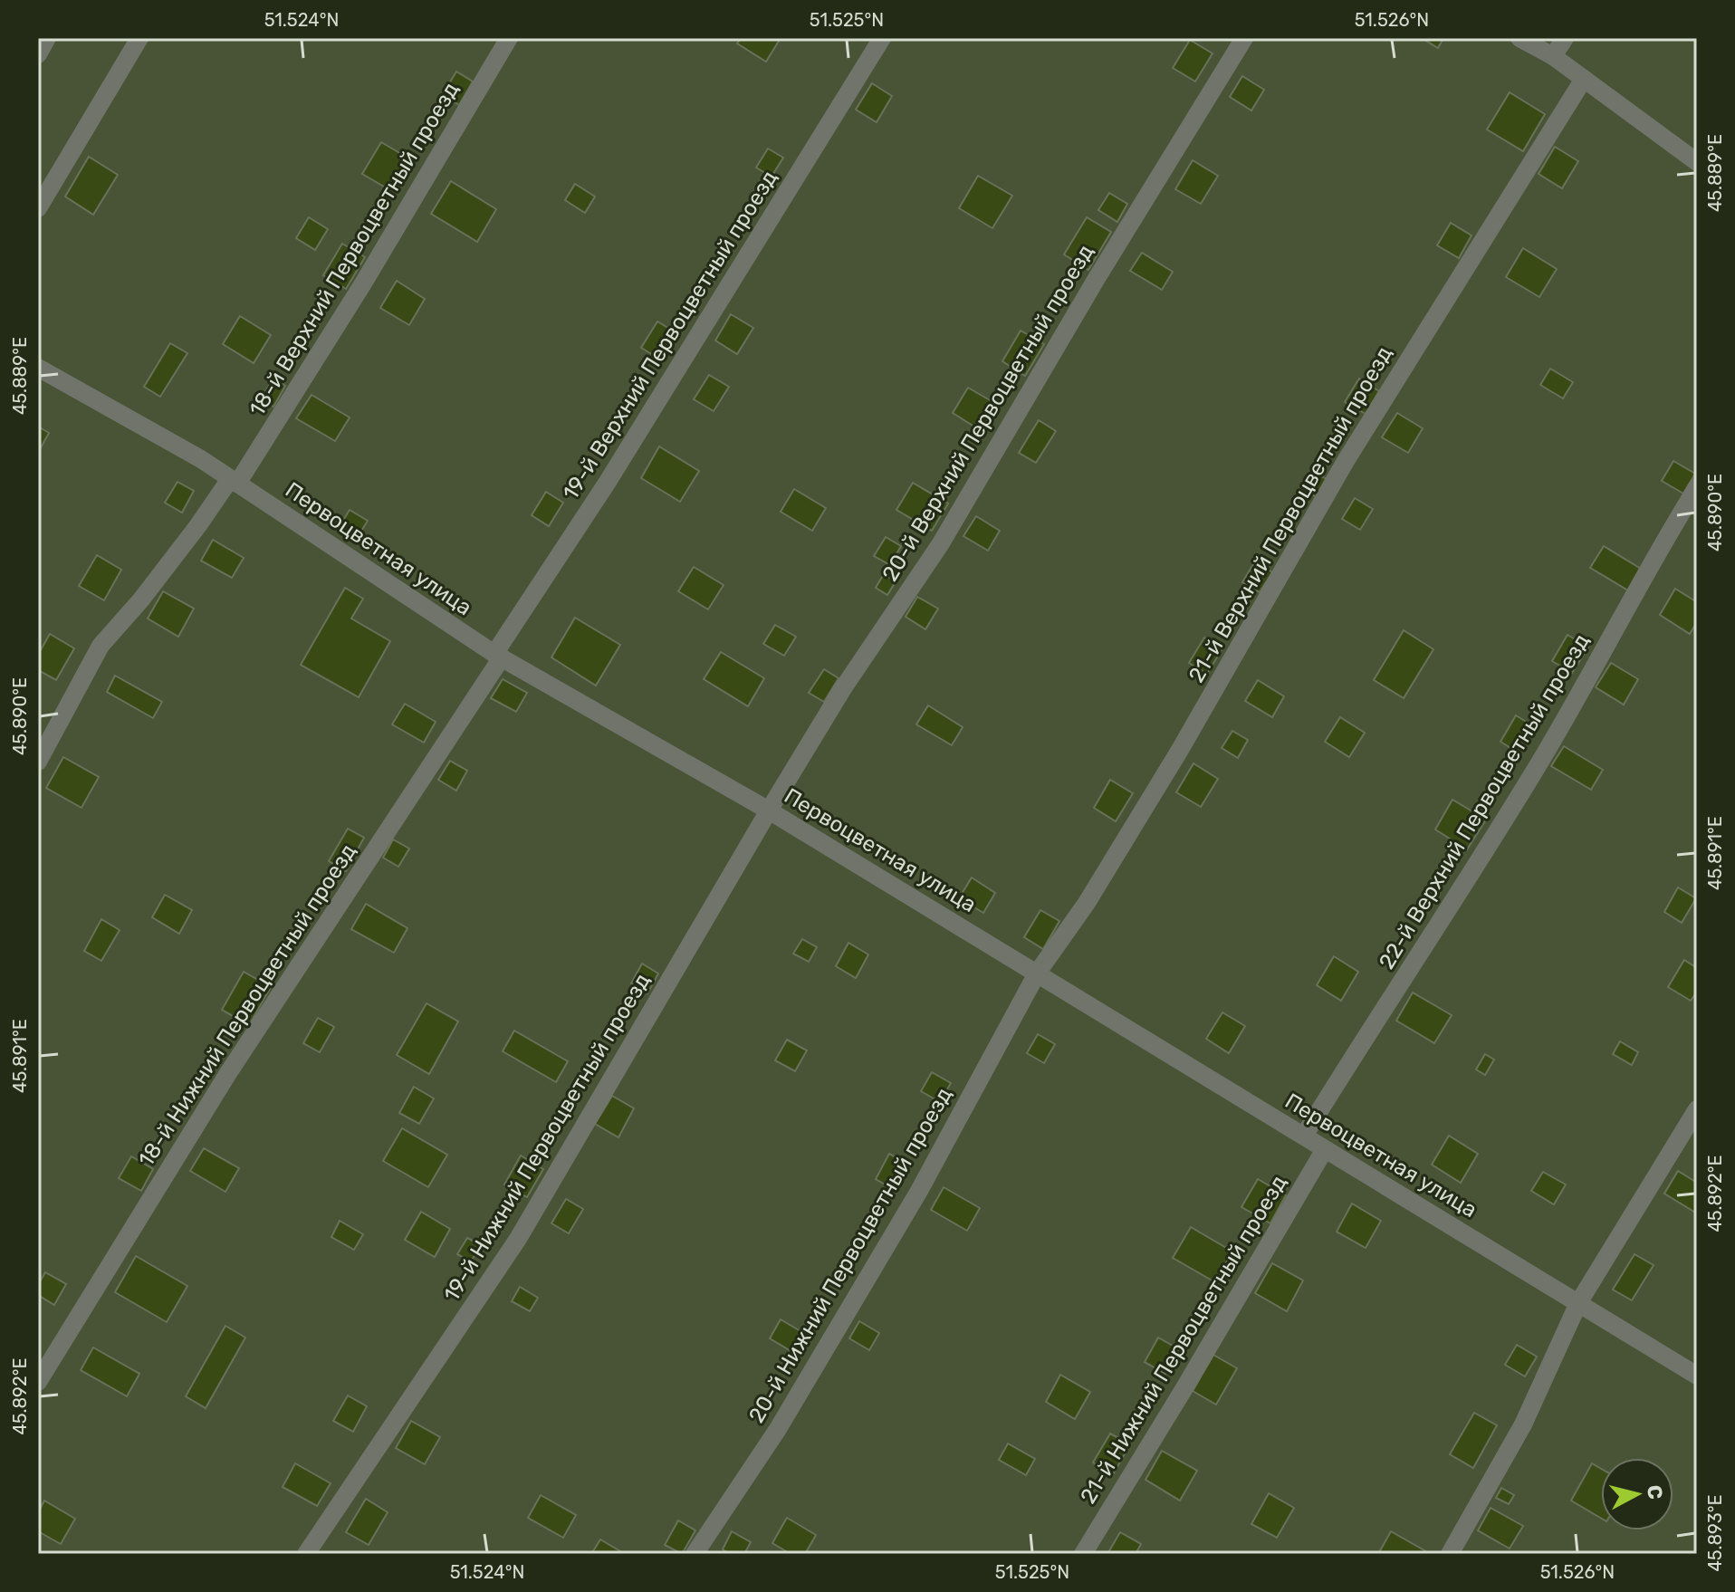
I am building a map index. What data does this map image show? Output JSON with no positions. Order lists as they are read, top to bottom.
{
  "streets": {
    "lane": [
      "18-й Верхний Первоцветный проезд",
      "19-й Верхний Первоцветный проезд",
      "20-й Верхний Первоцветный проезд",
      "21-й Верхний Первоцветный проезд",
      "Первоцветная улица",
      "22-й Верхний Первоцветный проезд",
      "18-й Нижний Первоцветный проезд",
      "19-й Нижний Первоцветный проезд",
      "20-й Нижний Первоцветный проезд",
      "21-й Нижний Первоцветный проезд"
    ]
  },
  "crossings": [
    ["18-й Верхний Первоцветный проезд", "Первоцветная улица"],
    ["19-й Верхний Первоцветный проезд", "Первоцветная улица"],
    ["19-й Верхний Первоцветный проезд", "18-й Нижний Первоцветный проезд"],
    ["20-й Верхний Первоцветный проезд", "Первоцветная улица"],
    ["20-й Верхний Первоцветный проезд", "19-й Нижний Первоцветный проезд"],
    ["21-й Верхний Первоцветный проезд", "Первоцветная улица"],
    ["21-й Верхний Первоцветный проезд", "20-й Нижний Первоцветный проезд"],
    ["Первоцветная улица", "22-й Верхний Первоцветный проезд"],
    ["Первоцветная улица", "18-й Нижний Первоцветный проезд"],
    ["Первоцветная улица", "19-й Нижний Первоцветный проезд"],
    ["Первоцветная улица", "20-й Нижний Первоцветный проезд"],
    ["Первоцветная улица", "21-й Нижний Первоцветный проезд"]
  ],
  "north": "right",
  "coordinates": [
    "51.524°N",
    "51.525°N",
    "51.526°N",
    "45.889°E",
    "45.890°E",
    "45.891°E",
    "45.892°E",
    "45.893°E"
  ]
}
